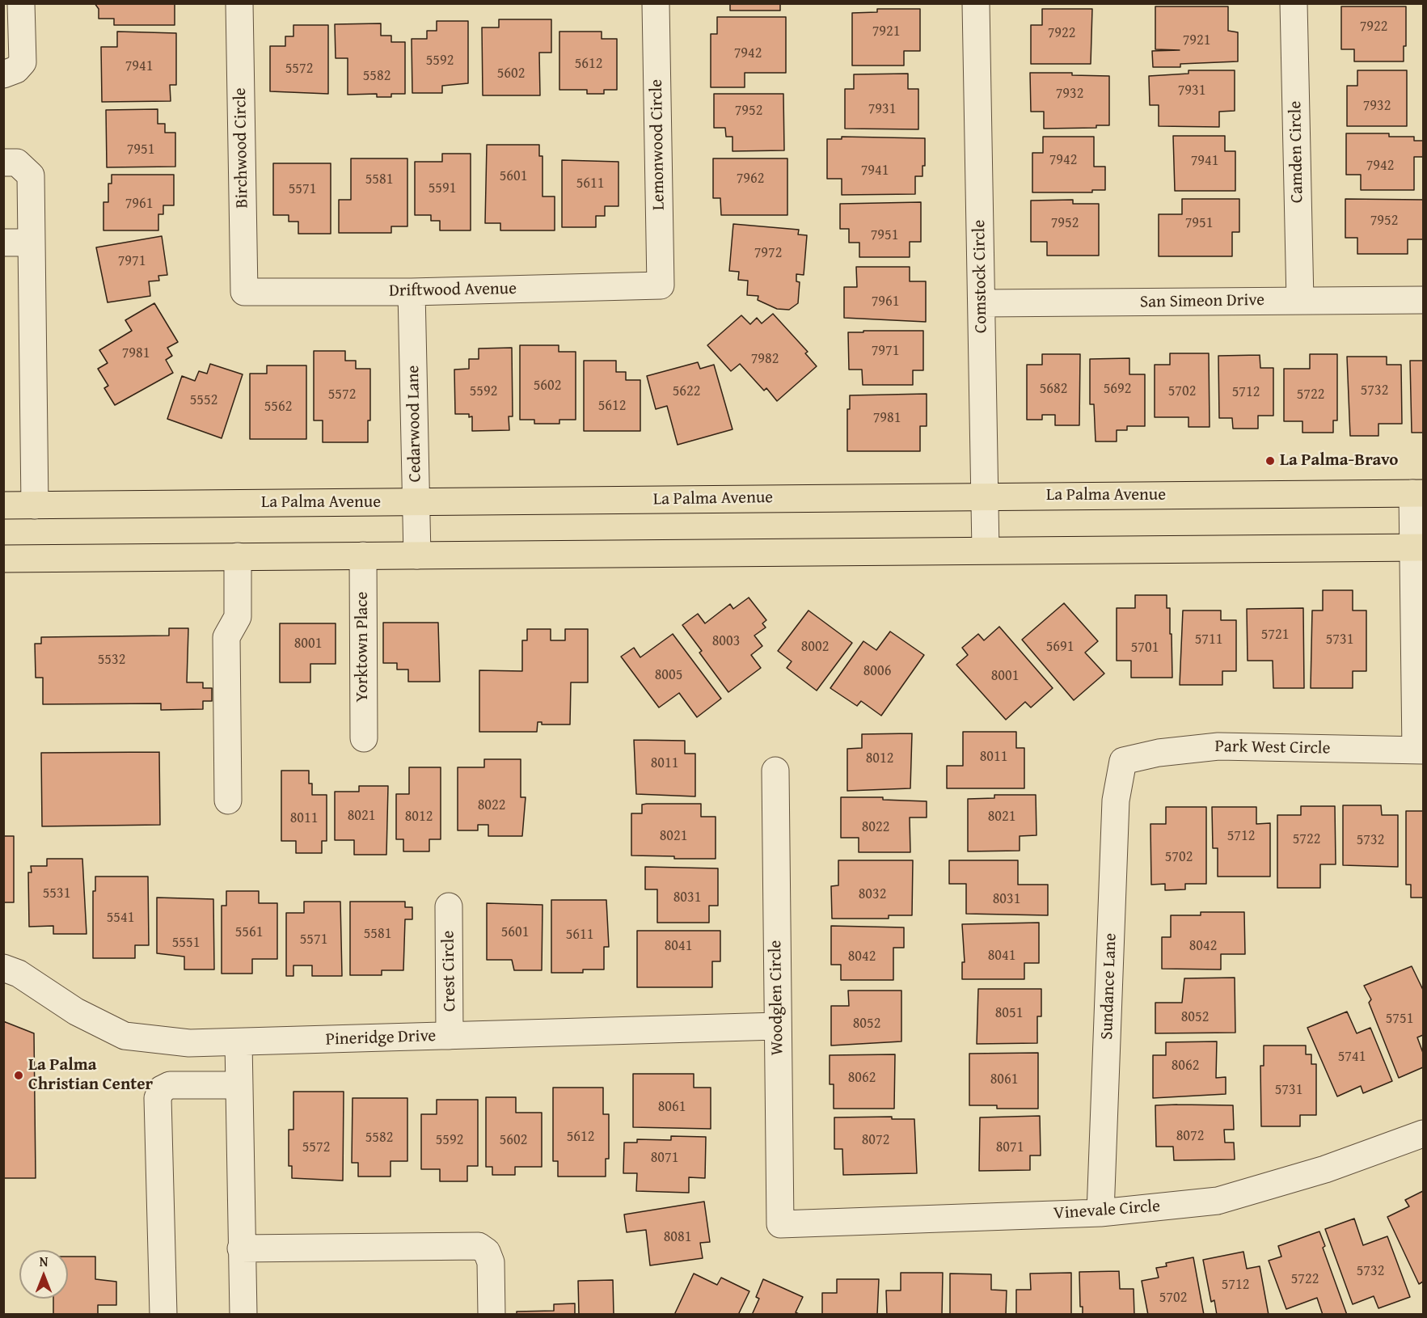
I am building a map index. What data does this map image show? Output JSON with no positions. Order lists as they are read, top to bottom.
{
  "streets": {
    "main road": ["La Palma Avenue"],
    "street": [
      "Lemonwood Circle",
      "Birchwood Circle",
      "Camden Circle",
      "Comstock Circle",
      "Driftwood Avenue",
      "San Simeon Drive",
      "Cedarwood Lane",
      "Yorktown Place",
      "Park West Circle",
      "Crest Circle",
      "Sundance Lane",
      "Woodglen Circle",
      "Pineridge Drive",
      "Vinevale Circle"
    ]
  },
  "crossings": [
    ["Lemonwood Circle", "Driftwood Avenue"],
    ["Birchwood Circle", "Driftwood Avenue"],
    ["Camden Circle", "San Simeon Drive"],
    ["Comstock Circle", "San Simeon Drive"],
    ["Comstock Circle", "La Palma Avenue"],
    ["Driftwood Avenue", "Cedarwood Lane"],
    ["Cedarwood Lane", "La Palma Avenue"],
    ["Park West Circle", "Sundance Lane"],
    ["Crest Circle", "Pineridge Drive"],
    ["Sundance Lane", "Vinevale Circle"],
    ["Woodglen Circle", "Pineridge Drive"],
    ["Woodglen Circle", "Vinevale Circle"]
  ],
  "places": ["La Palma-Bravo", "La Palma Christian Center"],
  "house_numbers": [
    "7922",
    "7921",
    "7922",
    "7921",
    "7942",
    "5592",
    "5612",
    "7941",
    "5572",
    "5602",
    "5582",
    "7931",
    "7932",
    "7932",
    "7931",
    "7952",
    "7951",
    "7942",
    "7941",
    "7942",
    "7941",
    "5601",
    "7962",
    "5581",
    "5611",
    "5591",
    "5571",
    "7961",
    "7952",
    "7952",
    "7951",
    "7951",
    "7972",
    "7971",
    "7961",
    "7971",
    "7981",
    "7982",
    "5602",
    "5682",
    "5692",
    "5732",
    "5592",
    "5622",
    "5702",
    "5712",
    "5572",
    "5722",
    "5552",
    "5612",
    "5562",
    "7981",
    "5721",
    "5711",
    "5731",
    "8003",
    "8001",
    "8002",
    "5691",
    "5701",
    "5532",
    "8006",
    "8005",
    "8001",
    "8011",
    "8012",
    "8011",
    "8022",
    "8021",
    "8012",
    "8021",
    "8011",
    "8022",
    "8021",
    "5712",
    "5722",
    "5732",
    "5702",
    "5531",
    "8032",
    "8031",
    "8031",
    "5541",
    "5561",
    "5601",
    "5581",
    "5611",
    "5571",
    "5551",
    "8041",
    "8042",
    "8041",
    "8042",
    "8051",
    "8052",
    "5751",
    "8052",
    "5741",
    "8062",
    "8062",
    "8061",
    "5731",
    "8061",
    "8072",
    "5612",
    "5582",
    "5592",
    "5602",
    "8072",
    "5572",
    "8071",
    "8071",
    "8081",
    "5732",
    "5722",
    "5712",
    "5702"
  ],
  "north": "top"
}
